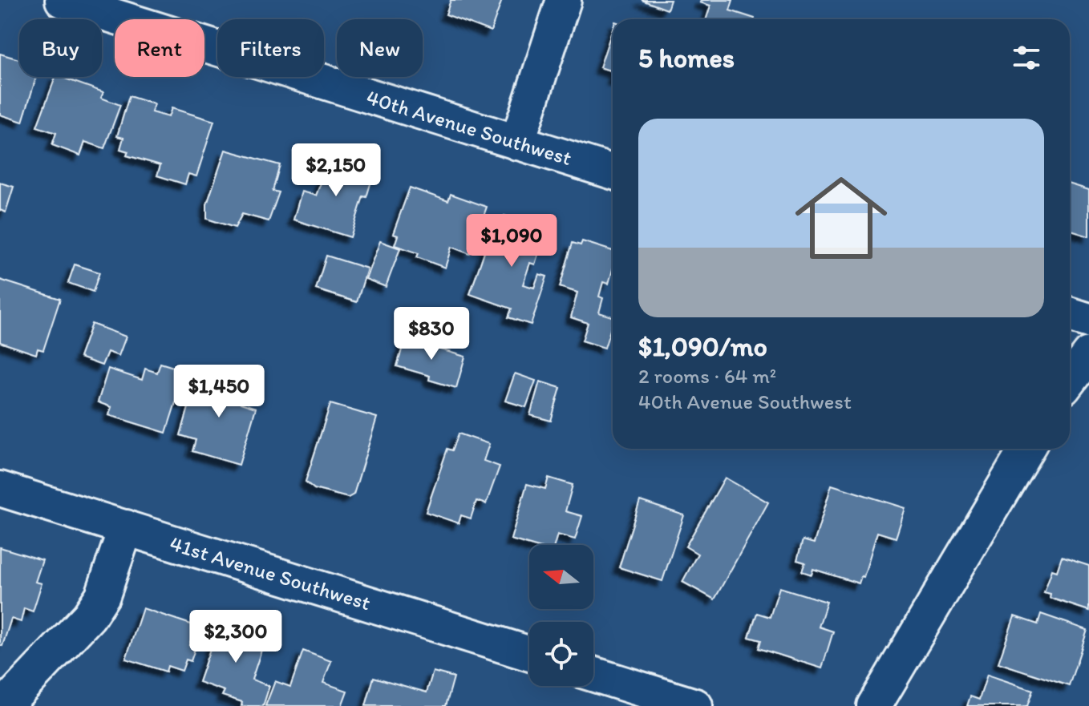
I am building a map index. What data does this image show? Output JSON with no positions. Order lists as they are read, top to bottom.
{
  "streets": {
    "street": ["40th Avenue Southwest", "41st Avenue Southwest"]
  },
  "north": "left",
  "page": {
    "chip": [
      "Buy",
      "Rent",
      "Filters",
      "New"
    ],
    "heading": "5 homes",
    "list": [
      {
        "name": "$1,090/mo",
        "note": "2 rooms · 64 m² · 40th Avenue Southwest"
      }
    ],
    "price": [
      "$2,150",
      "$1,090",
      "$830",
      "$1,450",
      "$2,300"
    ]
  }
}
